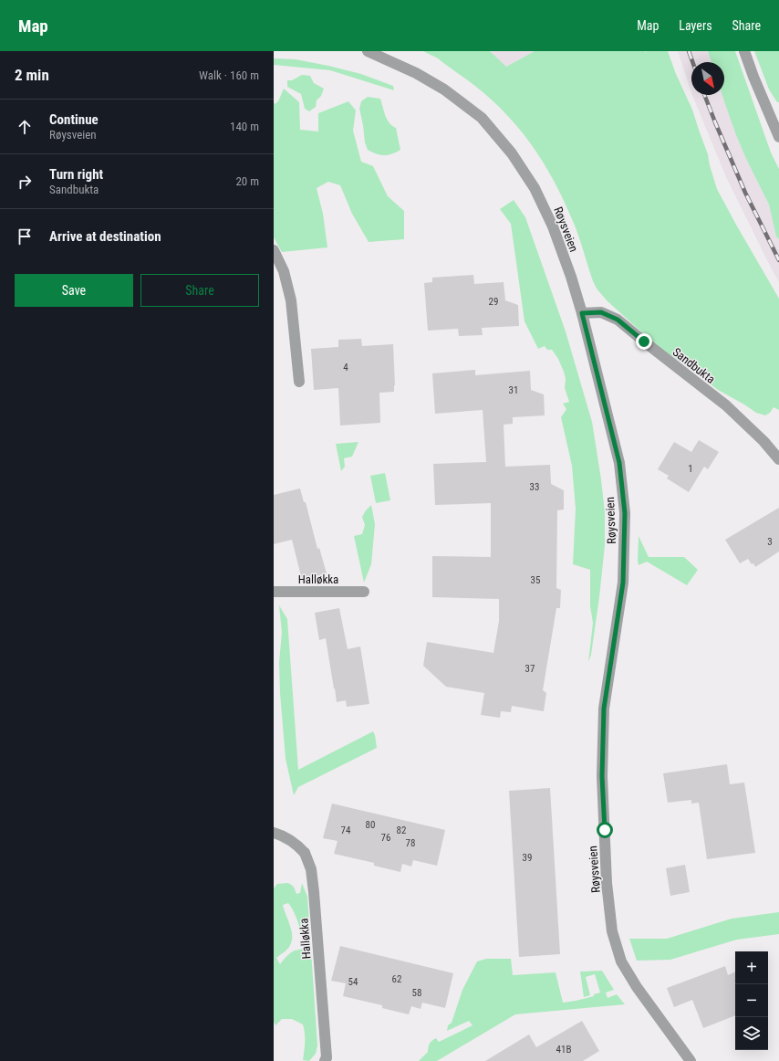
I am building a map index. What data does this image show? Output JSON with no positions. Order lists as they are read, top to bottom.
{
  "streets": {
    "street": ["Røysveien", "Sandbukta", "Halløkka"]
  },
  "crossings": [
    ["Røysveien", "Sandbukta"]
  ],
  "house_numbers": [
    "29",
    "4",
    "31",
    "1",
    "33",
    "3",
    "35",
    "37",
    "80",
    "74",
    "82",
    "76",
    "78",
    "39",
    "62",
    "54",
    "58",
    "41B"
  ],
  "north": "bottom right",
  "page": {
    "header": "Map",
    "nav": ["Map", "Layers", "Share"],
    "heading": ["2 min", "Walk · 160 m"],
    "list": [
      ["Continue", "Røysveien", "140 m"],
      ["Turn right", "Sandbukta", "20 m"],
      "Arrive at destination"
    ],
    "buttons": ["Save", "Share"],
    "map_buttons": ["+", "−"]
  }
}
